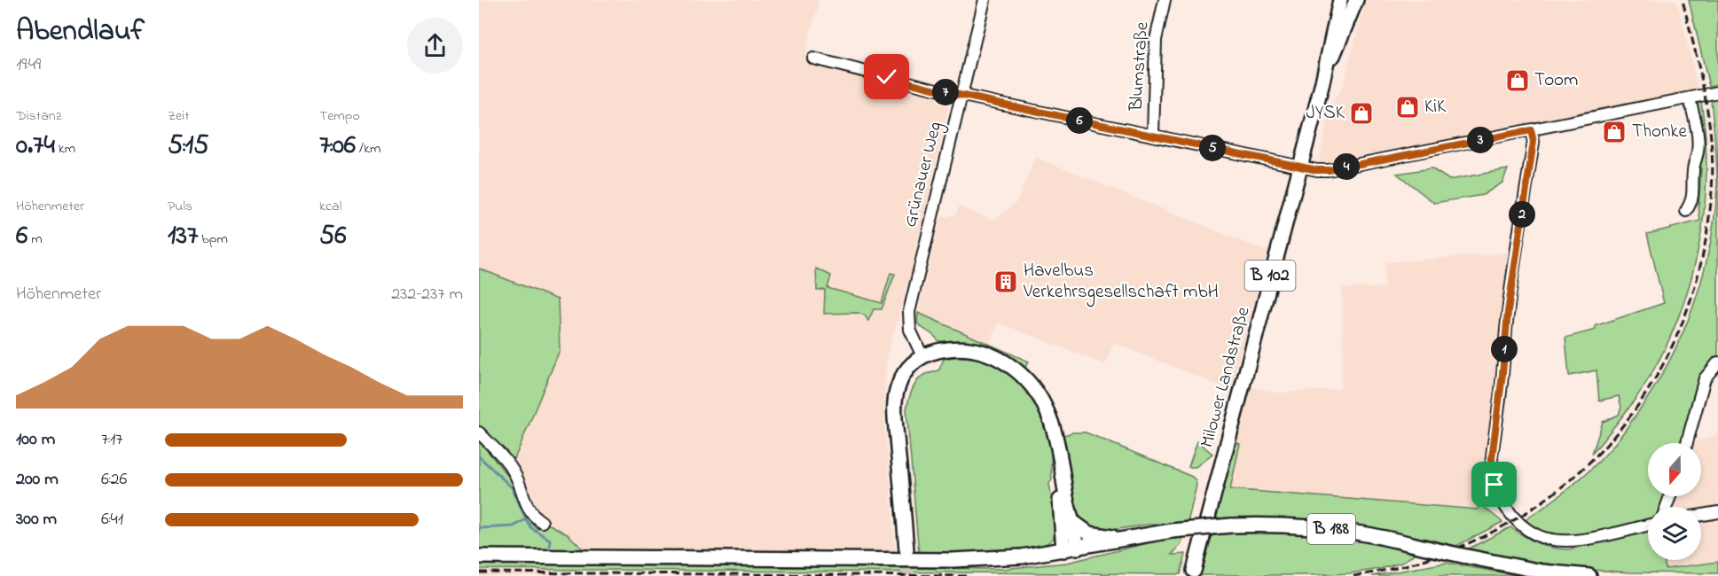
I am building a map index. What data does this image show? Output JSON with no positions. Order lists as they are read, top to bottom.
{
  "streets": {
    "main road": ["B 102", "Milower Landstraße", "B 188"],
    "street": ["Blumstraße", "Grünauer Weg"]
  },
  "places": {
    "shop": [
      "Toom",
      "KiK",
      "JYSK",
      "Thonke"
    ],
    "building": ["Havelbus Verkehrsgesellschaft mbH"]
  },
  "north": "bottom",
  "page": {
    "heading": ["Abendlauf", "19:49"],
    "pins": [
      "7",
      "6",
      "3",
      "5",
      "4",
      "2",
      "1"
    ],
    "stats": [
      ["Distanz", "0.74 km"],
      ["Zeit", "5:15"],
      ["Tempo", "7:06 /km"],
      ["Höhenmeter", "6 m"],
      ["Puls", "137 bpm"],
      ["kcal", "56"]
    ],
    "chart": ["Höhenmeter", "232–237 m"],
    "list": [
      {
        "name": "100 m",
        "note": "7:17"
      },
      {
        "name": "200 m",
        "note": "6:26"
      },
      {
        "name": "300 m",
        "note": "6:41"
      }
    ]
  }
}
